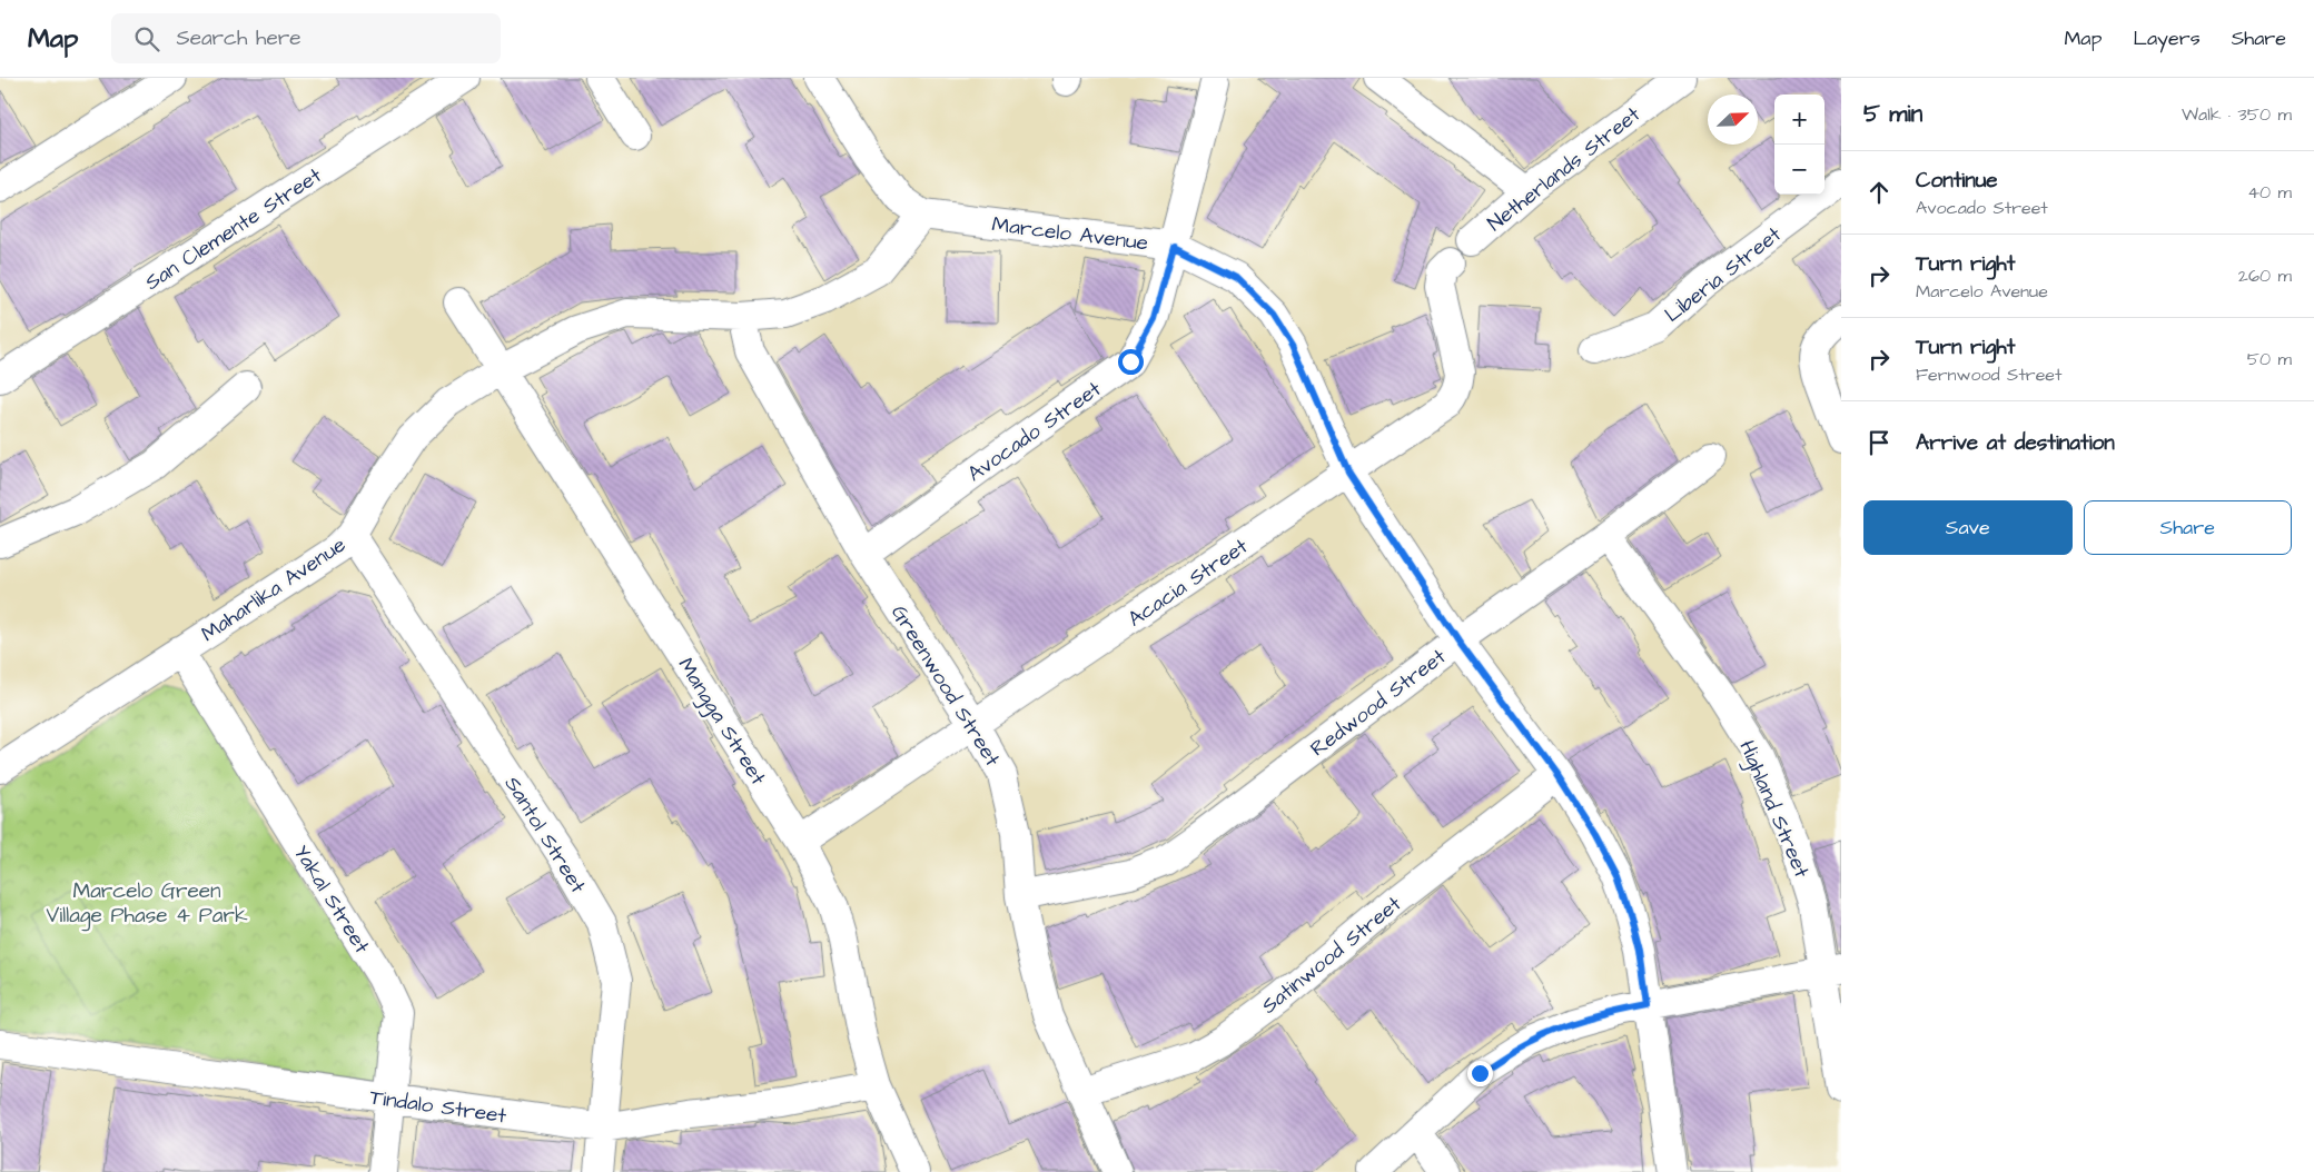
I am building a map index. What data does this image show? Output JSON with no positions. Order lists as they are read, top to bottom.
{
  "streets": {
    "street": [
      "Netherlands Street",
      "San Clemente Street",
      "Marcelo Avenue",
      "Liberia Street",
      "Avocado Street",
      "Acacia Street",
      "Maharlika Avenue",
      "Greenwood Street",
      "Redwood Street",
      "Mangga Street",
      "Highland Street",
      "Santol Street",
      "Yakal Street",
      "Satinwood Street",
      "Tindalo Street"
    ]
  },
  "crossings": [
    ["Marcelo Avenue", "Avocado Street"],
    ["Marcelo Avenue", "Acacia Street"],
    ["Marcelo Avenue", "Maharlika Avenue"],
    ["Marcelo Avenue", "Redwood Street"],
    ["Marcelo Avenue", "Satinwood Street"],
    ["Avocado Street", "Greenwood Street"],
    ["Acacia Street", "Greenwood Street"],
    ["Acacia Street", "Mangga Street"],
    ["Maharlika Avenue", "Greenwood Street"],
    ["Maharlika Avenue", "Mangga Street"],
    ["Maharlika Avenue", "Santol Street"],
    ["Maharlika Avenue", "Yakal Street"],
    ["Greenwood Street", "Redwood Street"],
    ["Greenwood Street", "Satinwood Street"],
    ["Redwood Street", "Highland Street"],
    ["Mangga Street", "Tindalo Street"],
    ["Santol Street", "Tindalo Street"],
    ["Yakal Street", "Tindalo Street"]
  ],
  "parks": ["Marcelo Green Village Phase 4 Park"],
  "north": "top right",
  "page": {
    "header": "Map",
    "search": "Search here",
    "nav": ["Map", "Layers", "Share"],
    "heading": ["5 min", "Walk · 350 m"],
    "map_buttons": ["+", "−"],
    "list": [
      ["Continue", "Avocado Street", "40 m"],
      ["Turn right", "Marcelo Avenue", "260 m"],
      ["Turn right", "Fernwood Street", "50 m"],
      "Arrive at destination"
    ],
    "buttons": ["Save", "Share"]
  }
}
